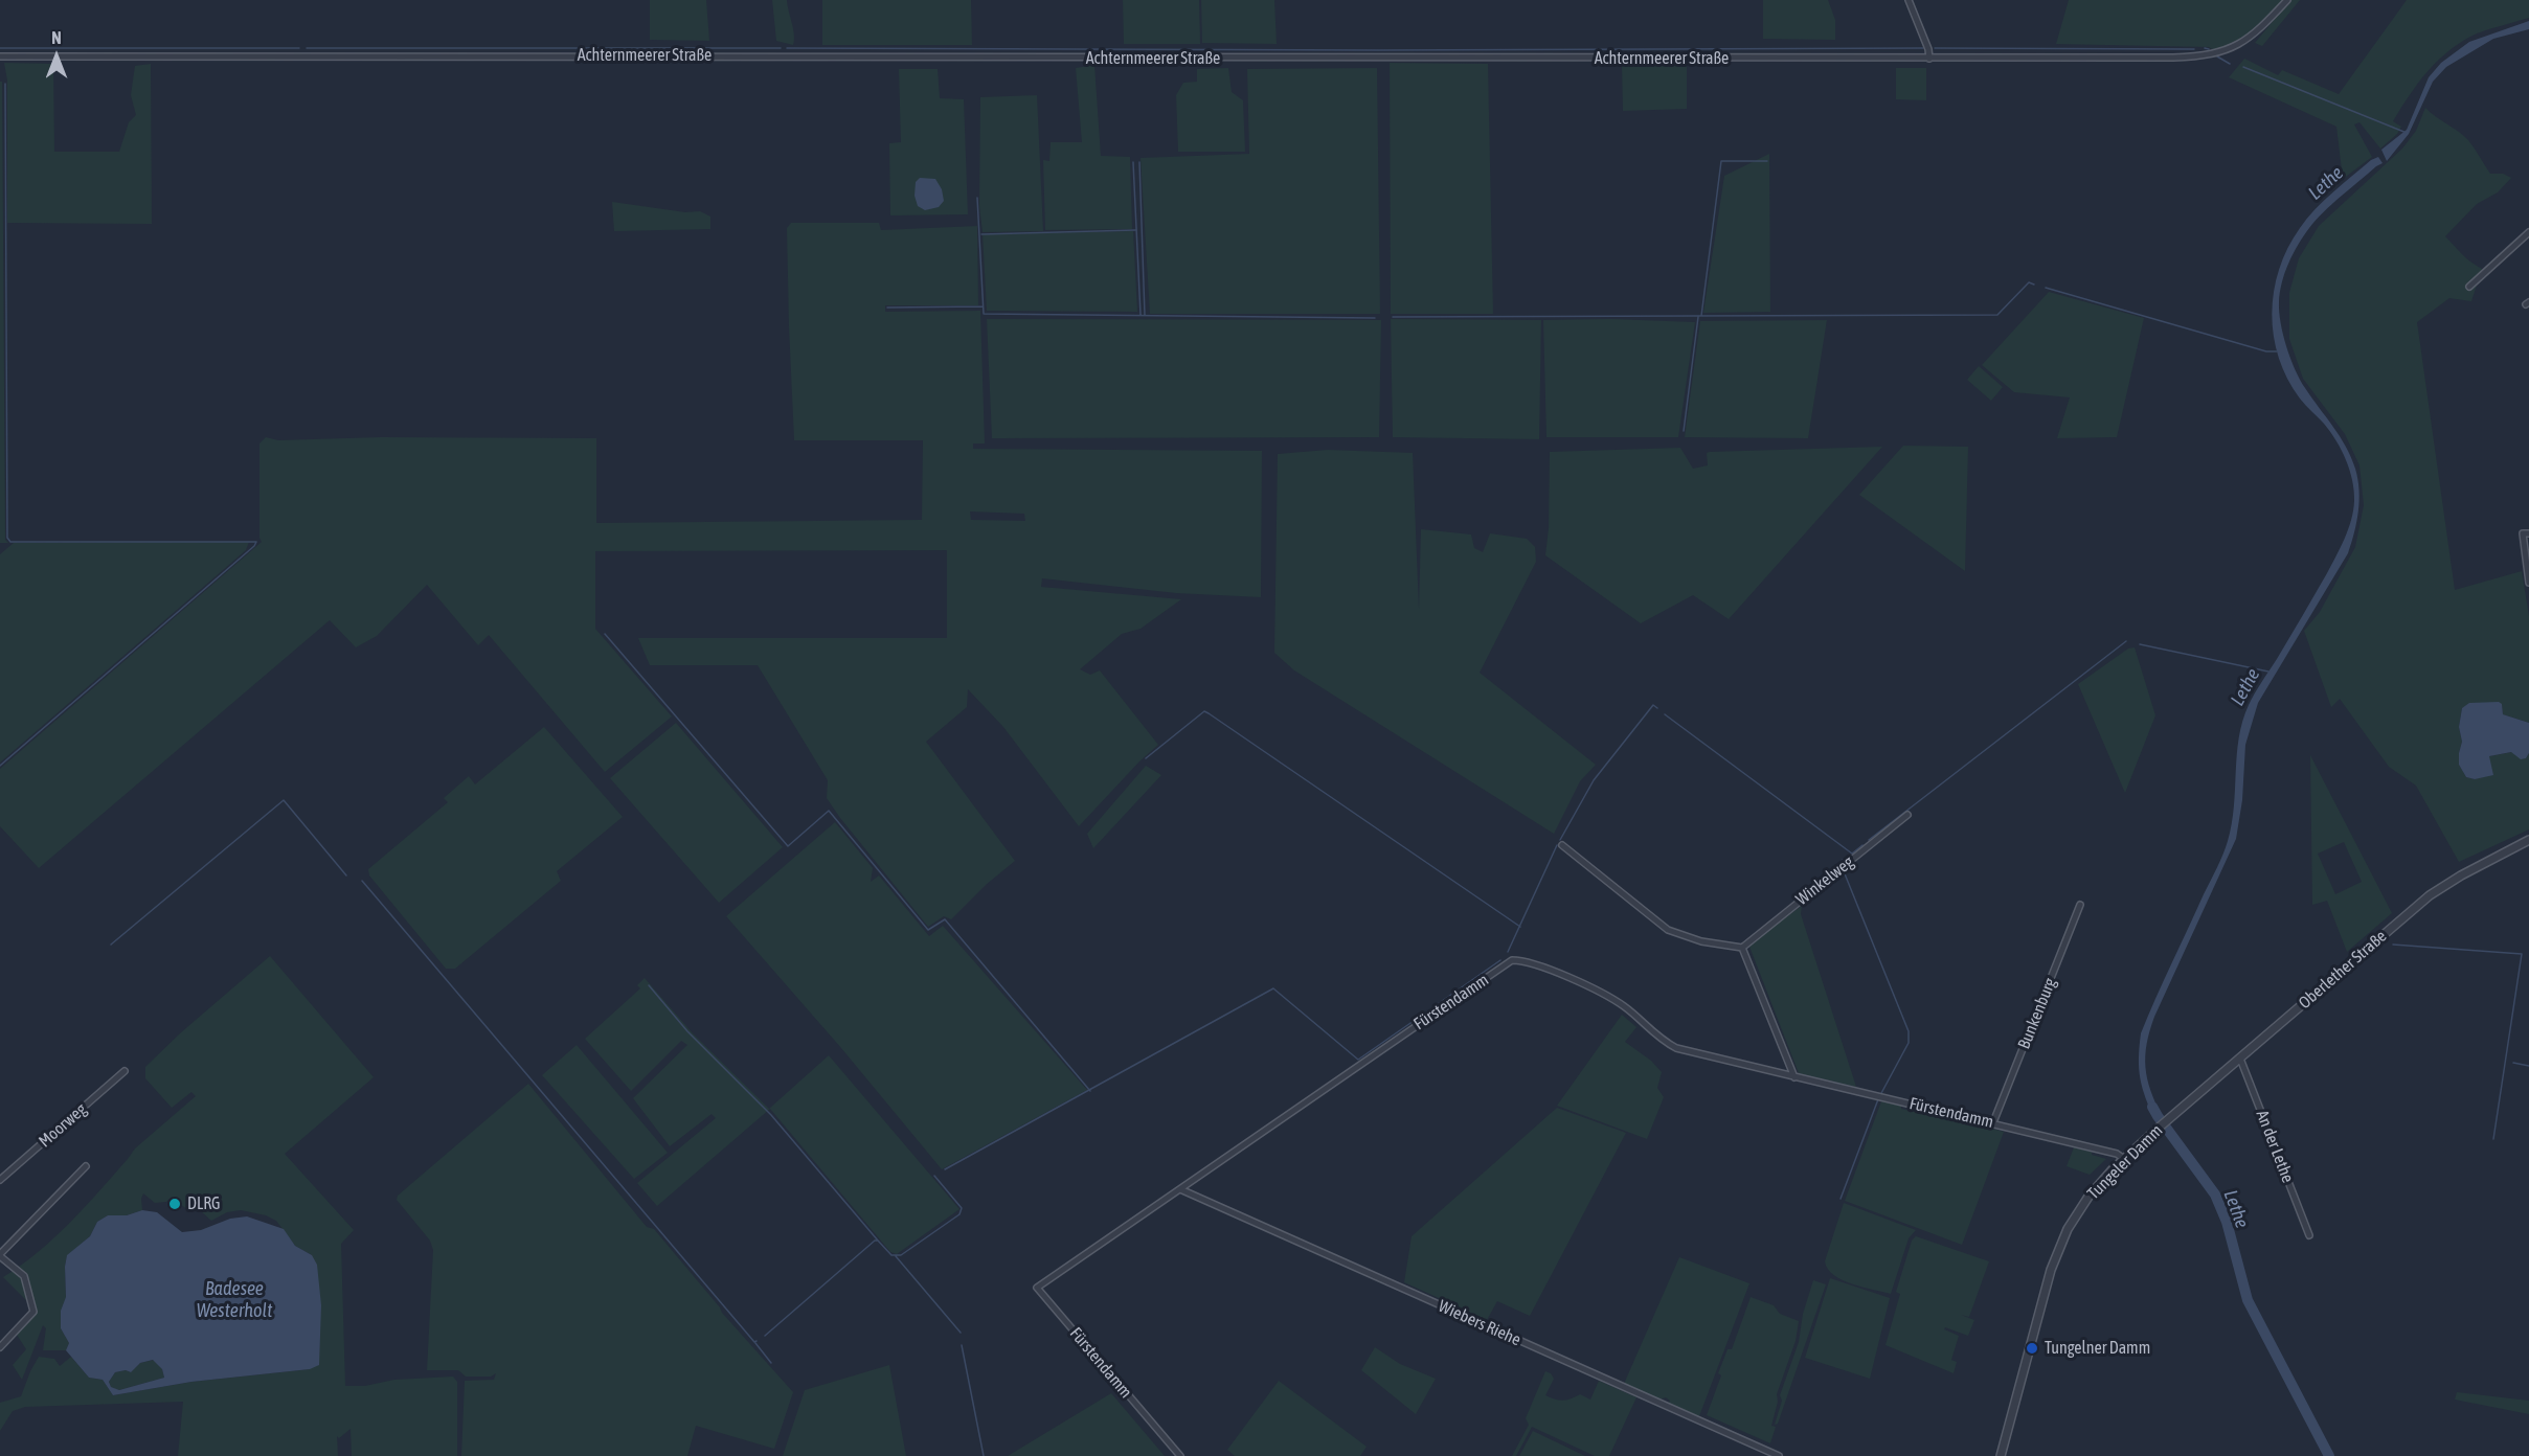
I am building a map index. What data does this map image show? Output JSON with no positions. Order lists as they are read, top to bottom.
{
  "streets": {
    "street": [
      "Achternmeerer Straße",
      "Winkelweg",
      "Oberlether Straße",
      "Fürstendamm",
      "Bunkenburg",
      "Moorweg",
      "An der Lethe",
      "Tungeler Damm",
      "Wiebers Riehe"
    ]
  },
  "crossings": [
    ["Oberlether Straße", "An der Lethe"],
    ["Oberlether Straße", "Tungeler Damm"],
    ["Fürstendamm", "Bunkenburg"],
    ["Fürstendamm", "Tungeler Damm"],
    ["Fürstendamm", "Wiebers Riehe"]
  ],
  "water": ["Lethe", "Badesee Westerholt"],
  "places": ["DLRG", "Tungelner Damm"],
  "north": "top"
}
